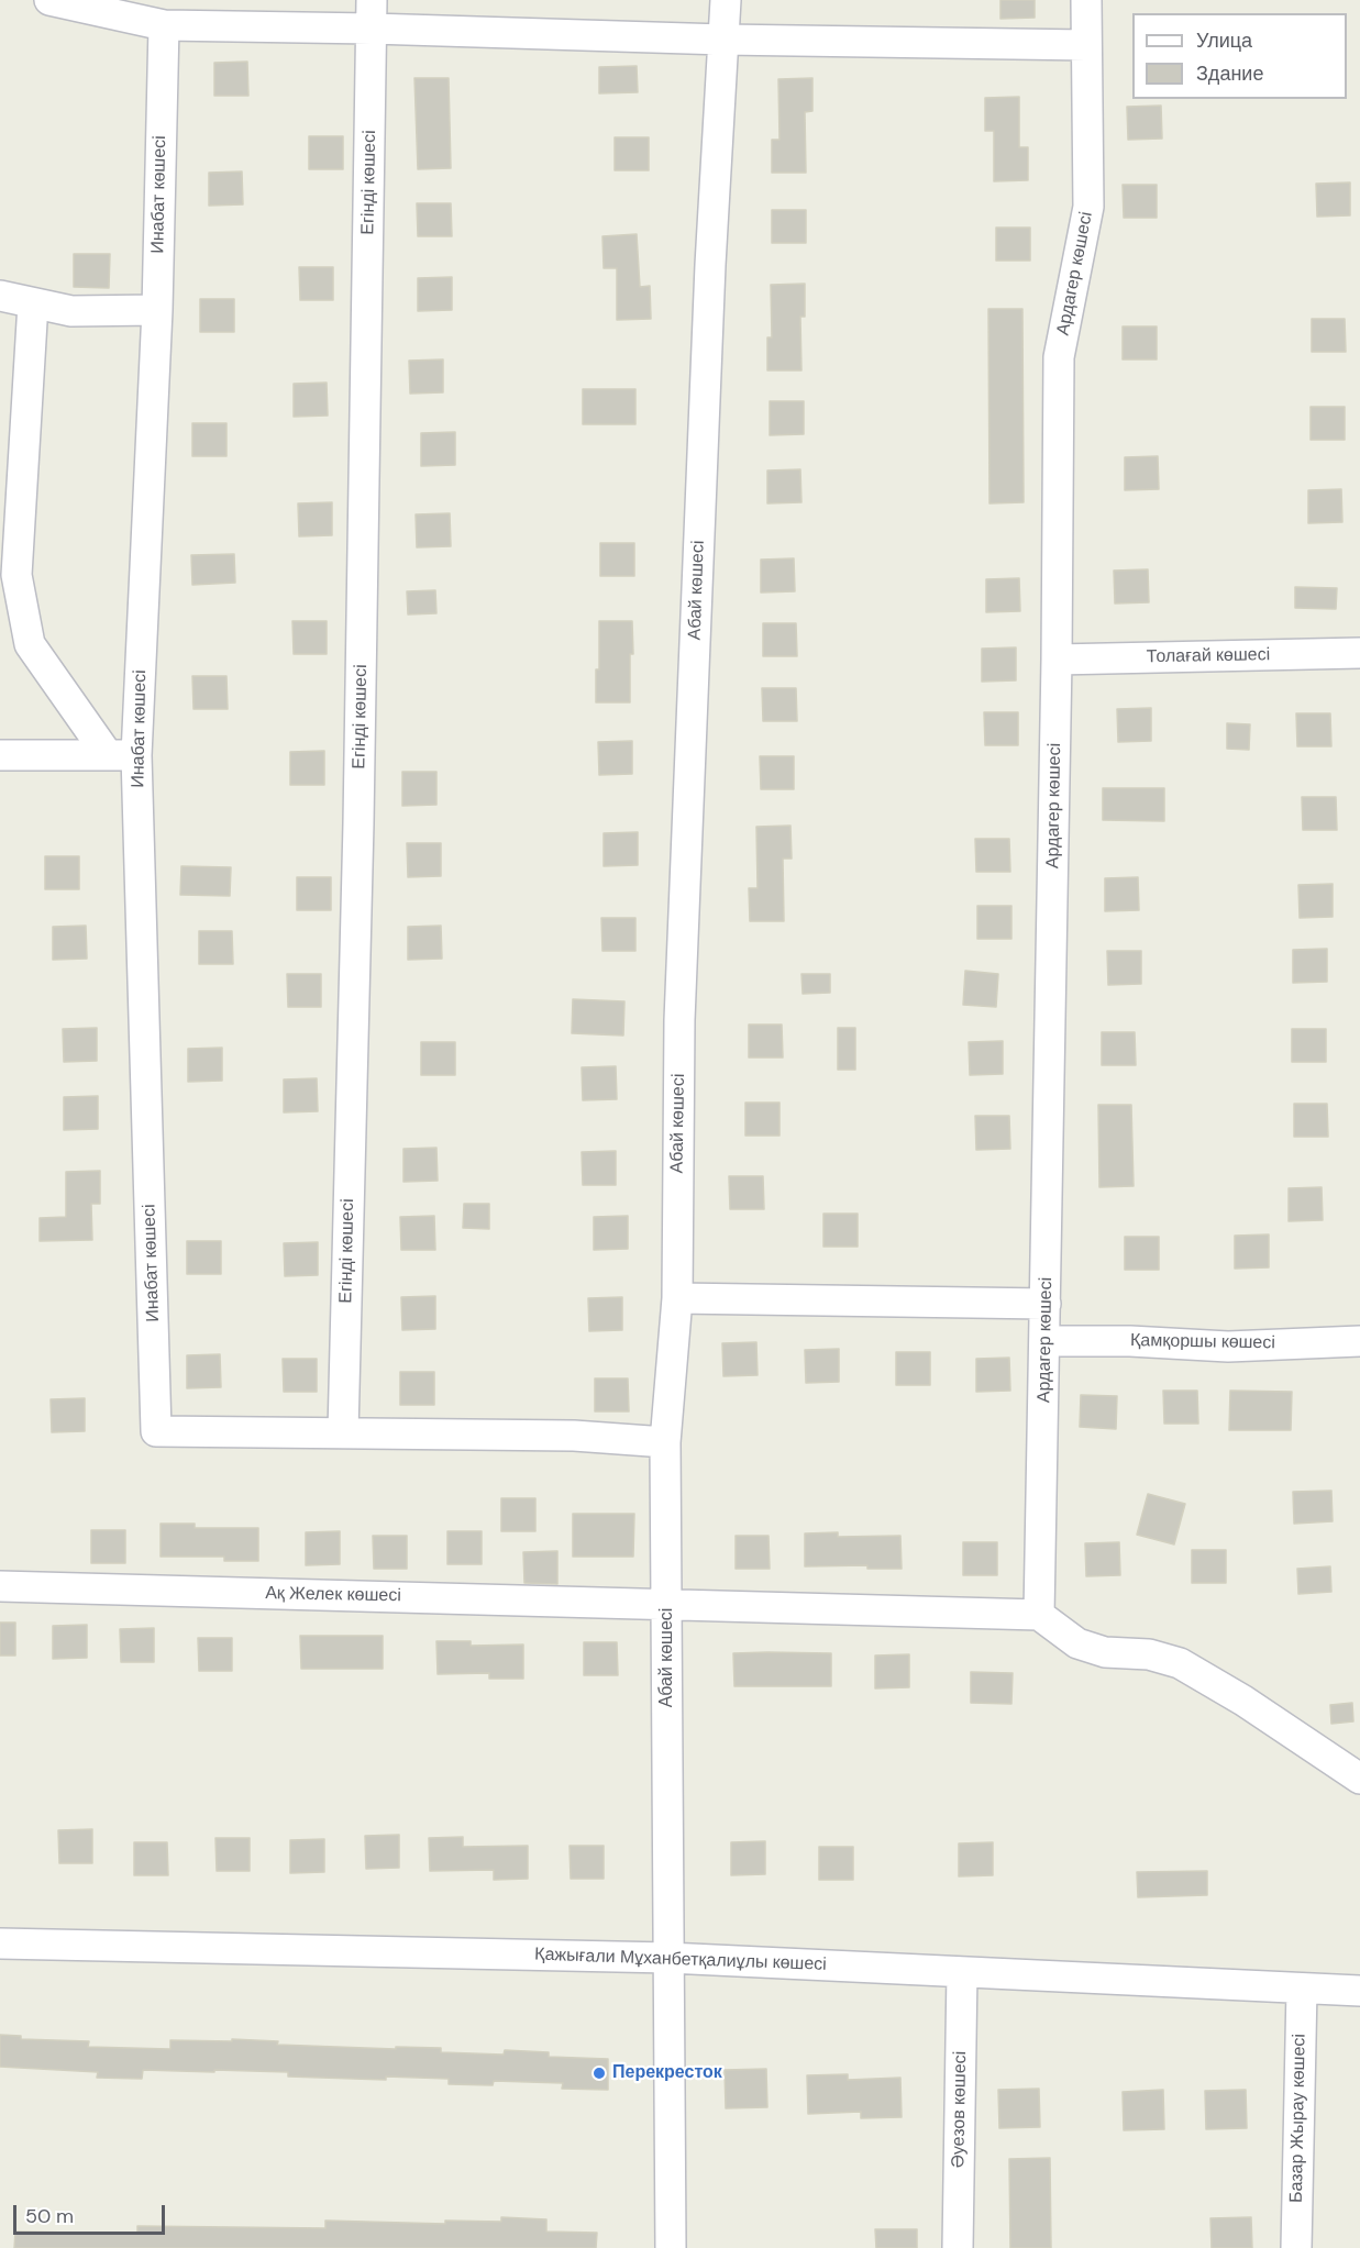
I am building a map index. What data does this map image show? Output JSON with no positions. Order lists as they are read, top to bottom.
{
  "streets": {
    "street": [
      "Егінді көшесі",
      "Инабат көшесі",
      "Ардагер көшесі",
      "Абай көшесі",
      "Толағай көшесі",
      "Қамқоршы көшесі",
      "Ақ Желек көшесі",
      "Қажығали Мұханбетқалиұлы көшесі",
      "Әуезов көшесі",
      "Базар Жырау көшесі"
    ]
  },
  "crossings": [
    ["Егінді көшесі", "Инабат көшесі"],
    ["Ардагер көшесі", "Толағай көшесі"],
    ["Ардагер көшесі", "Қамқоршы көшесі"],
    ["Ардагер көшесі", "Ақ Желек көшесі"],
    ["Абай көшесі", "Ақ Желек көшесі"],
    ["Абай көшесі", "Қажығали Мұханбетқалиұлы көшесі"],
    ["Қажығали Мұханбетқалиұлы көшесі", "Әуезов көшесі"],
    ["Қажығали Мұханбетқалиұлы көшесі", "Базар Жырау көшесі"]
  ],
  "places": ["Перекресток"],
  "legend": ["Улица", "Здание"],
  "scale_bar": "50 m"
}
